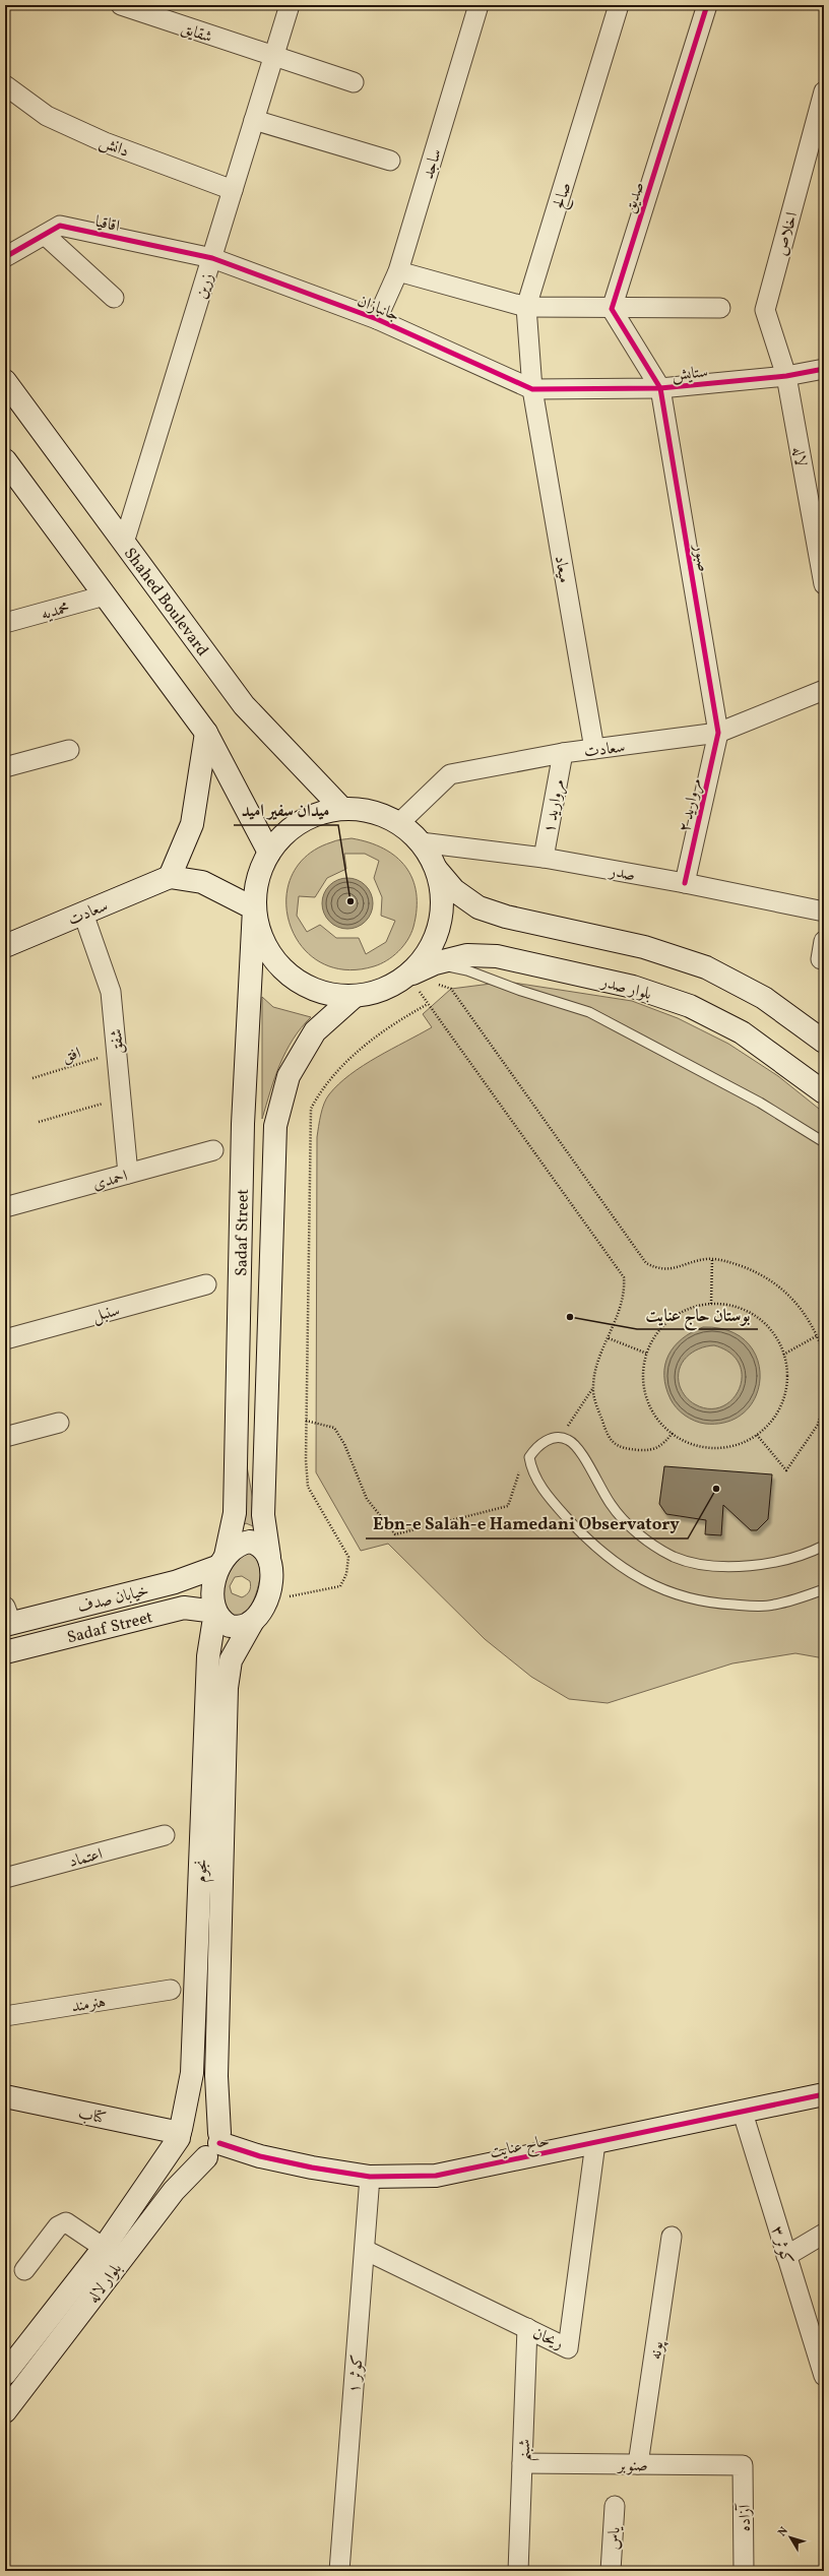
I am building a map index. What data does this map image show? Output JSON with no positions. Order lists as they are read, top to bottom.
{
  "streets": {
    "main road": [
      "Shahed Boulevard",
      "سعادت",
      "بلوار صدر",
      "Sadaf Street",
      "خیابان صدف",
      "نجوم",
      "کتاب",
      "حاج عنایت",
      "بلوار لاله"
    ],
    "street": [
      "شقایق",
      "دانش",
      "ساجد",
      "صالح",
      "صدیق",
      "اقاقیا",
      "اخلاص",
      "زرین",
      "جانبازان",
      "ستایش",
      "لاله",
      "صبور",
      "میعاد",
      "محمدیه",
      "مروارید ۲",
      "مروارید ۱",
      "صدر",
      "شفق",
      "احمدی",
      "سنبل",
      "اعتماد",
      "هنرمند",
      "کوثر ۳",
      "ریحان",
      "پونه",
      "کوثر ۱",
      "شبنم",
      "صنوبر",
      "آزاده",
      "یاس"
    ],
    "path": ["افق"]
  },
  "crossings": [
    ["شقایق", "زرین"],
    ["دانش", "زرین"],
    ["ساجد", "جانبازان"],
    ["صالح", "جانبازان"],
    ["صالح", "ستایش"],
    ["صالح", "میعاد"],
    ["اقاقیا", "زرین"],
    ["اقاقیا", "جانبازان"],
    ["اخلاص", "ستایش"],
    ["اخلاص", "لاله"],
    ["زرین", "جانبازان"],
    ["زرین", "Shahed Boulevard"],
    ["جانبازان", "ستایش"],
    ["جانبازان", "میعاد"],
    ["ستایش", "لاله"],
    ["ستایش", "صبور"],
    ["ستایش", "میعاد"],
    ["صبور", "سعادت"],
    ["صبور", "مروارید ۲"],
    ["میعاد", "سعادت"],
    ["سعادت", "مروارید ۲"],
    ["سعادت", "مروارید ۱"],
    ["سعادت", "شفق"],
    ["مروارید ۲", "صدر"],
    ["مروارید ۱", "صدر"],
    ["شفق", "افق"],
    ["شفق", "احمدی"],
    ["Sadaf Street", "خیابان صدف"],
    ["Sadaf Street", "نجوم"],
    ["خیابان صدف", "نجوم"],
    ["نجوم", "کتاب"],
    ["نجوم", "حاج عنایت"],
    ["نجوم", "بلوار لاله"],
    ["کتاب", "حاج عنایت"],
    ["کتاب", "بلوار لاله"],
    ["حاج عنایت", "کوثر ۳"],
    ["حاج عنایت", "بلوار لاله"],
    ["حاج عنایت", "ریحان"],
    ["حاج عنایت", "کوثر ۱"],
    ["ریحان", "کوثر ۱"],
    ["ریحان", "شبنم"],
    ["پونه", "صنوبر"],
    ["شبنم", "صنوبر"],
    ["صنوبر", "آزاده"]
  ],
  "places": ["میدان سفیر امید", "بوستان حاج عنایت", "Ebn-e Salah-e Hamedani Observatory"],
  "north": "top left"
}
